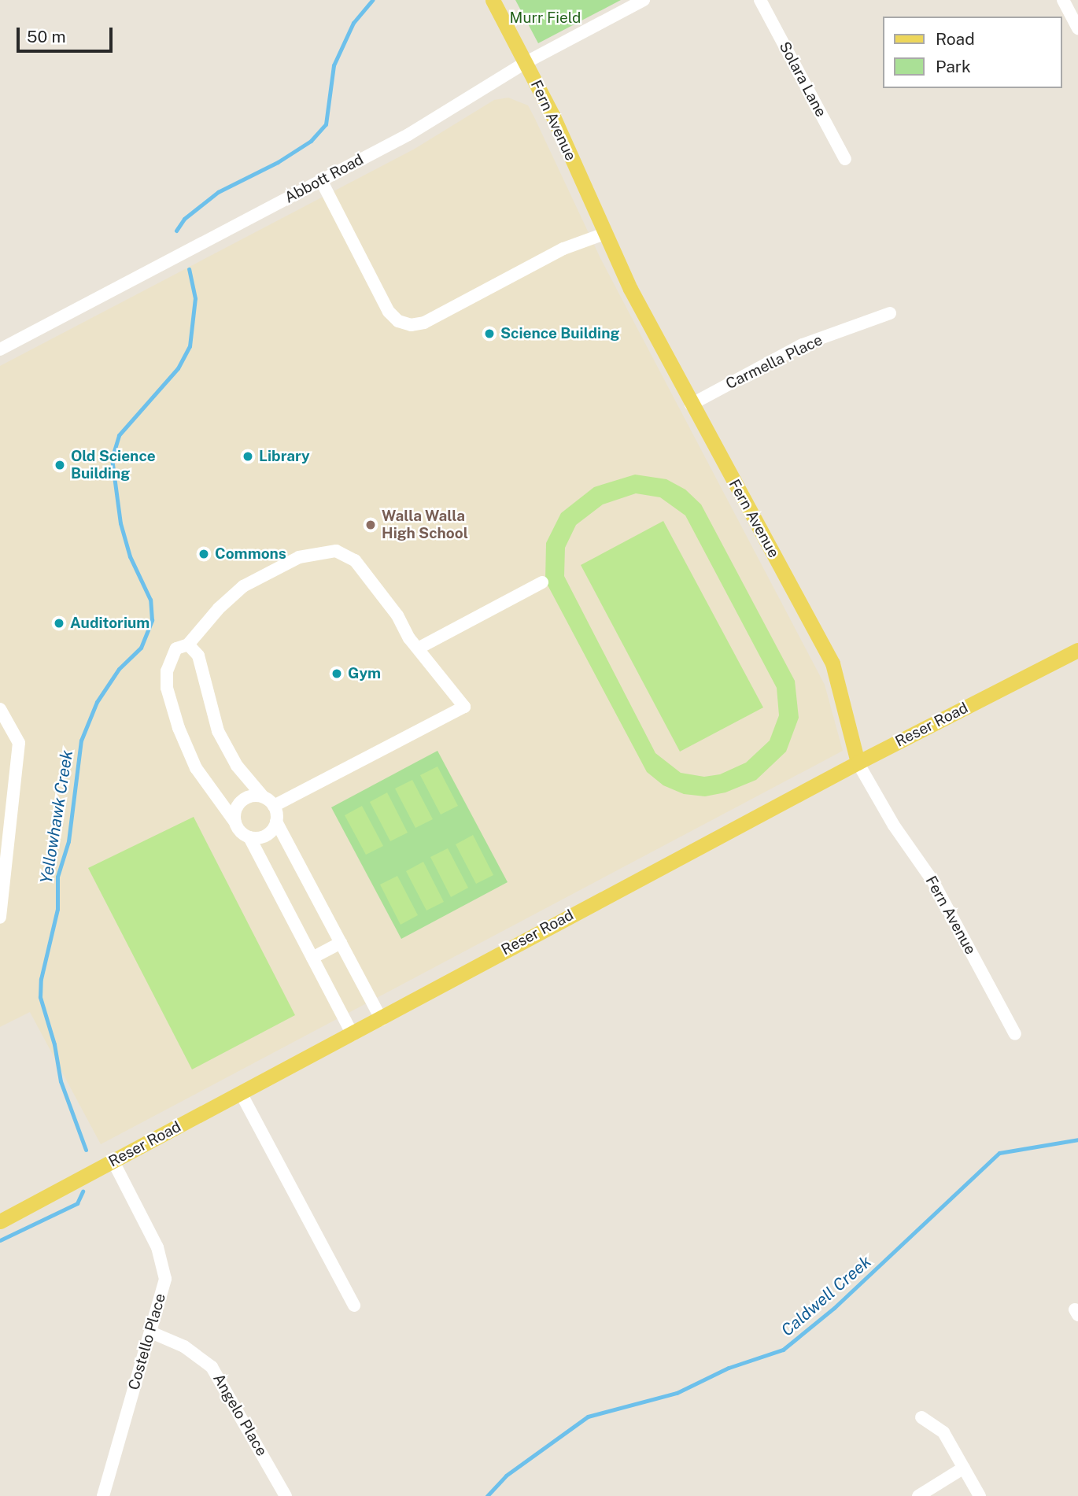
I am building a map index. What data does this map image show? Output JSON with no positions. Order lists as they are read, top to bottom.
{
  "streets": {
    "main road": ["Fern Avenue", "Reser Road"],
    "street": [
      "Solara Lane",
      "Abbott Road",
      "Carmella Place",
      "Costello Place",
      "Angelo Place"
    ]
  },
  "crossings": [
    ["Fern Avenue", "Abbott Road"],
    ["Fern Avenue", "Carmella Place"],
    ["Fern Avenue", "Reser Road"],
    ["Reser Road", "Costello Place"],
    ["Costello Place", "Angelo Place"]
  ],
  "water": ["Yellowhawk Creek", "Caldwell Creek"],
  "parks": ["Murr Field"],
  "places": [
    "Science Building",
    "Library",
    "Old Science Building",
    "Walla Walla High School",
    "Commons",
    "Auditorium",
    "Gym"
  ],
  "legend": ["Road", "Park"],
  "scale_bar": "50 m"
}
